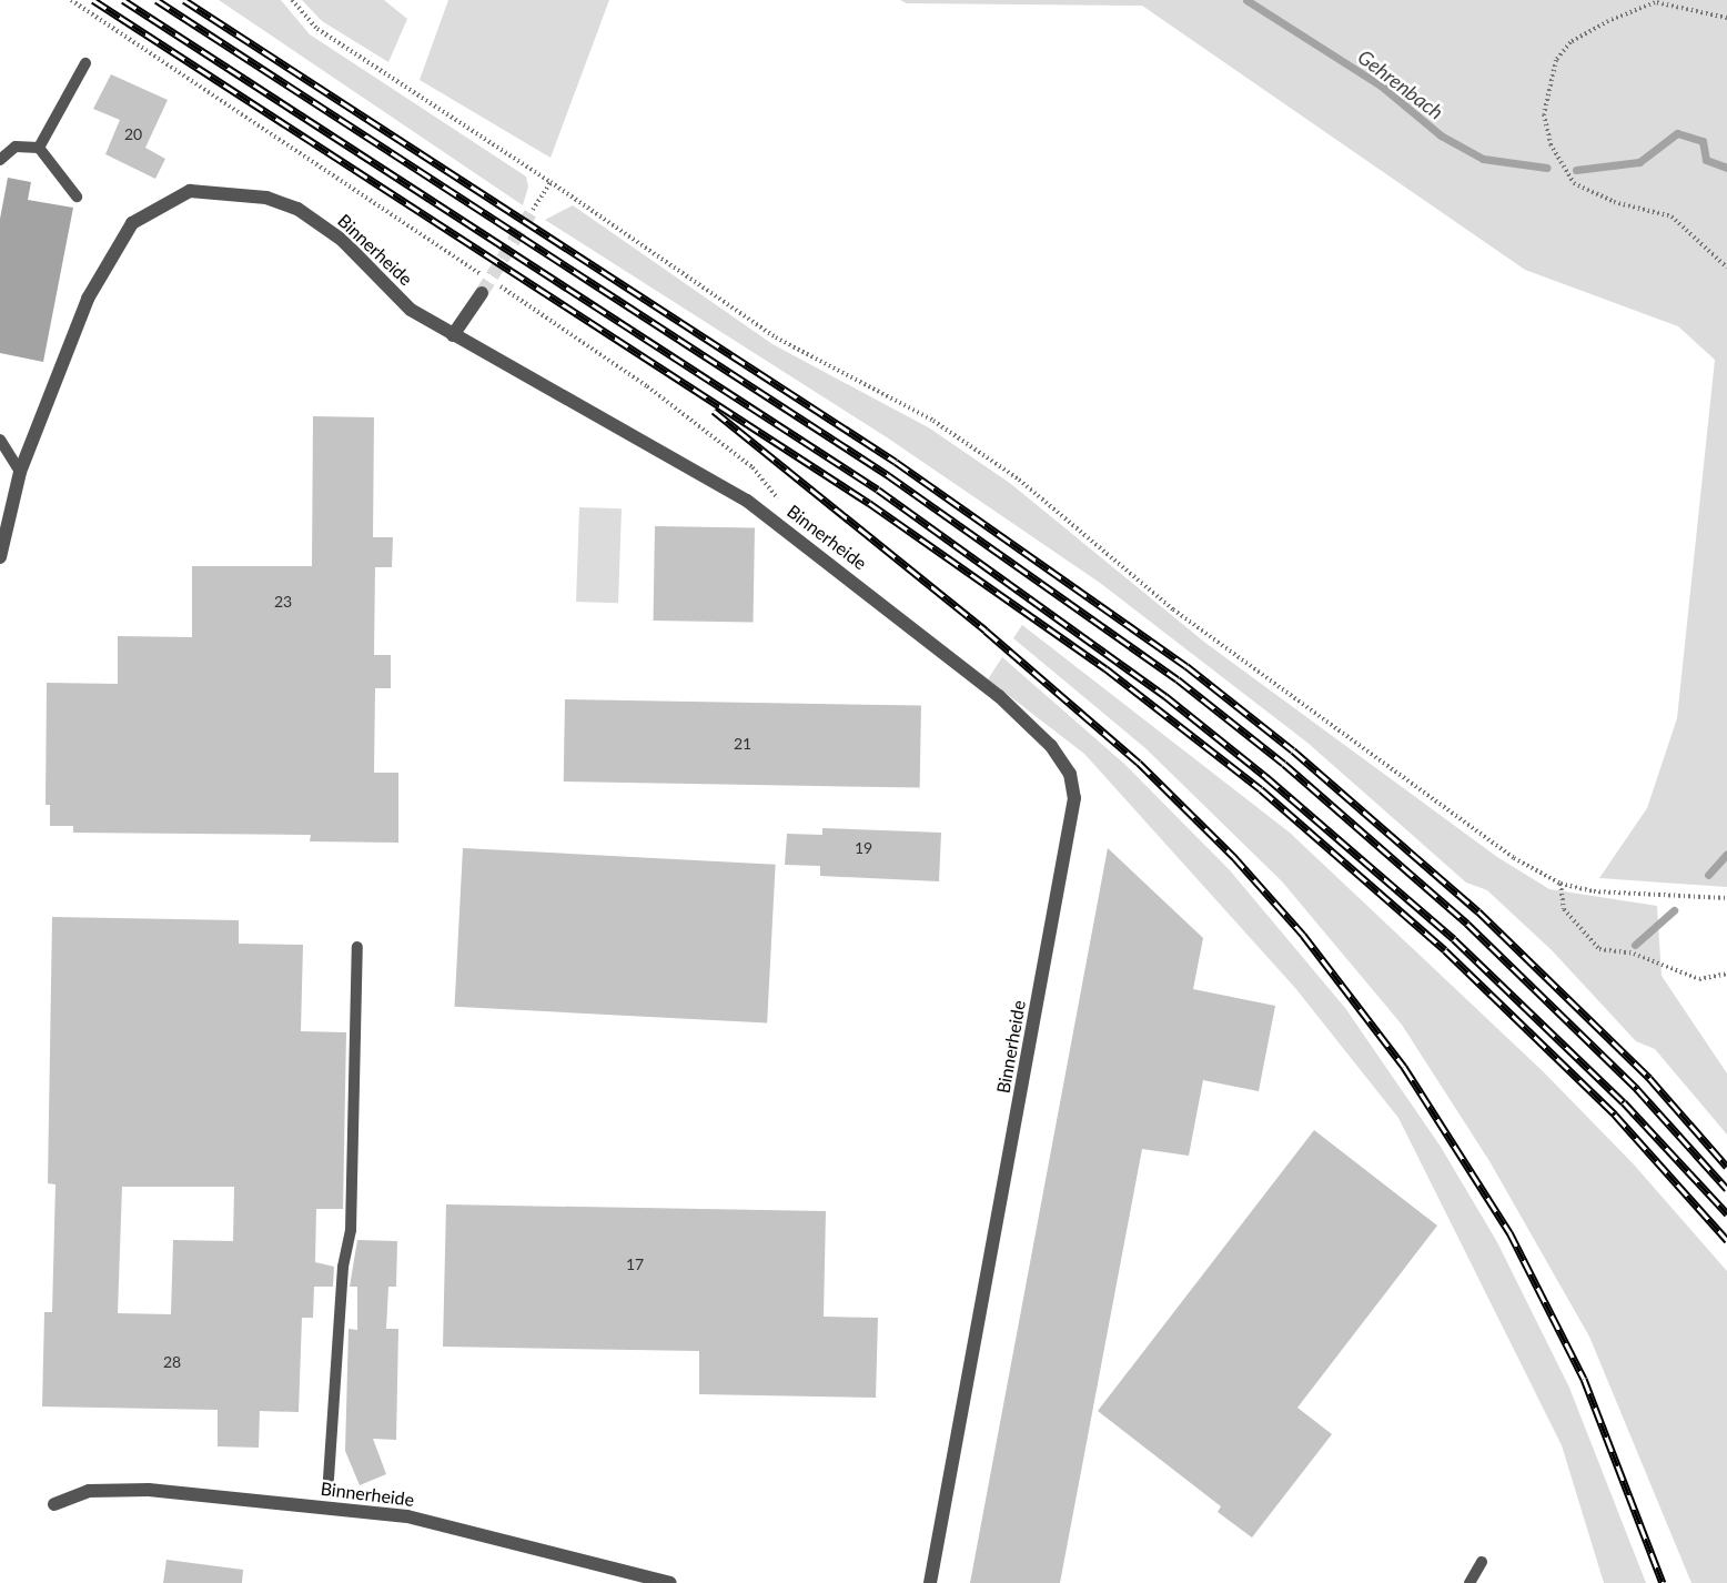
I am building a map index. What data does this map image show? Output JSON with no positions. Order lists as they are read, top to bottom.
{
  "streets": {
    "street": ["Binnerheide"]
  },
  "water": ["Gehrenbach"],
  "house_numbers": [
    "20",
    "23",
    "21",
    "19",
    "17",
    "28"
  ]
}
